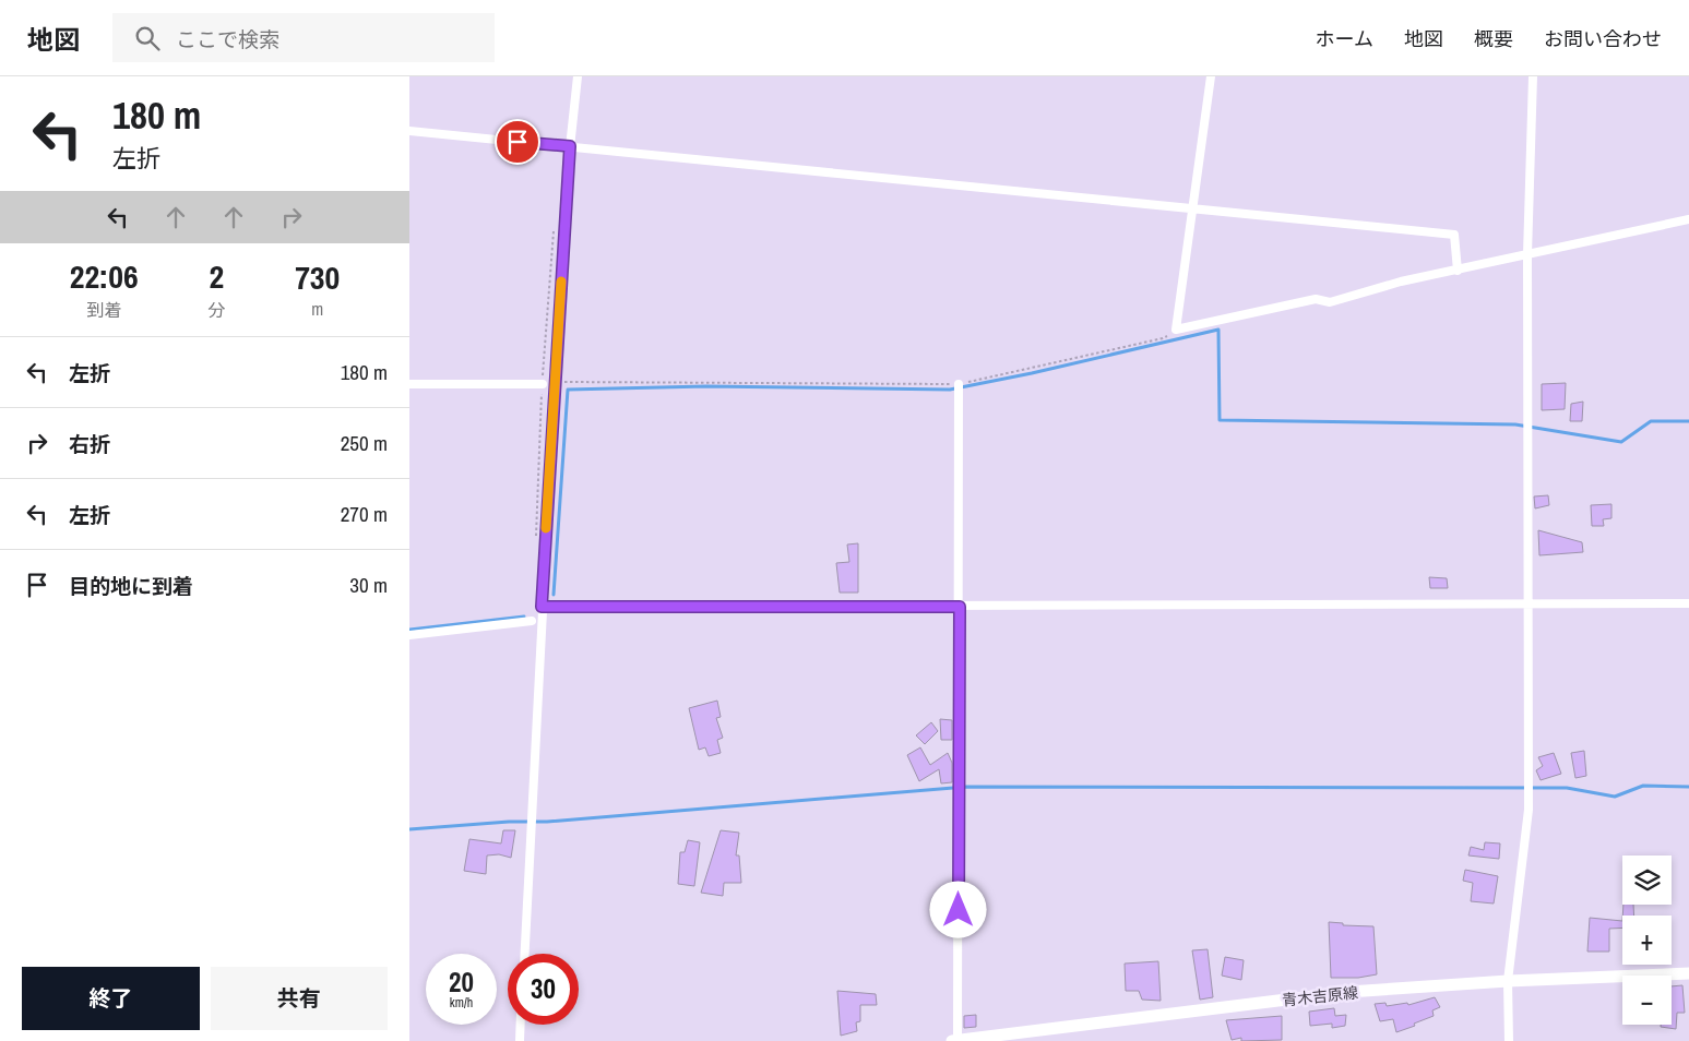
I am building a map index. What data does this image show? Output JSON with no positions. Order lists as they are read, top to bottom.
{
  "streets": {
    "main road": ["青木吉原線"]
  },
  "page": {
    "header": "地図",
    "search": "ここで検索",
    "nav": [
      "ホーム",
      "地図",
      "概要",
      "お問い合わせ"
    ],
    "turn": ["180 m", "左折"],
    "eta": [
      "22:06",
      "到着",
      "2",
      "分",
      "730",
      "m"
    ],
    "list": [
      {
        "name": "左折",
        "value": "180 m"
      },
      {
        "name": "右折",
        "value": "250 m"
      },
      {
        "name": "左折",
        "value": "270 m"
      },
      {
        "name": "目的地に到着",
        "value": "30 m"
      }
    ],
    "map_buttons": ["+", "−"],
    "speed": "20 km/h",
    "limit": "30",
    "buttons": ["終了", "共有"]
  }
}
